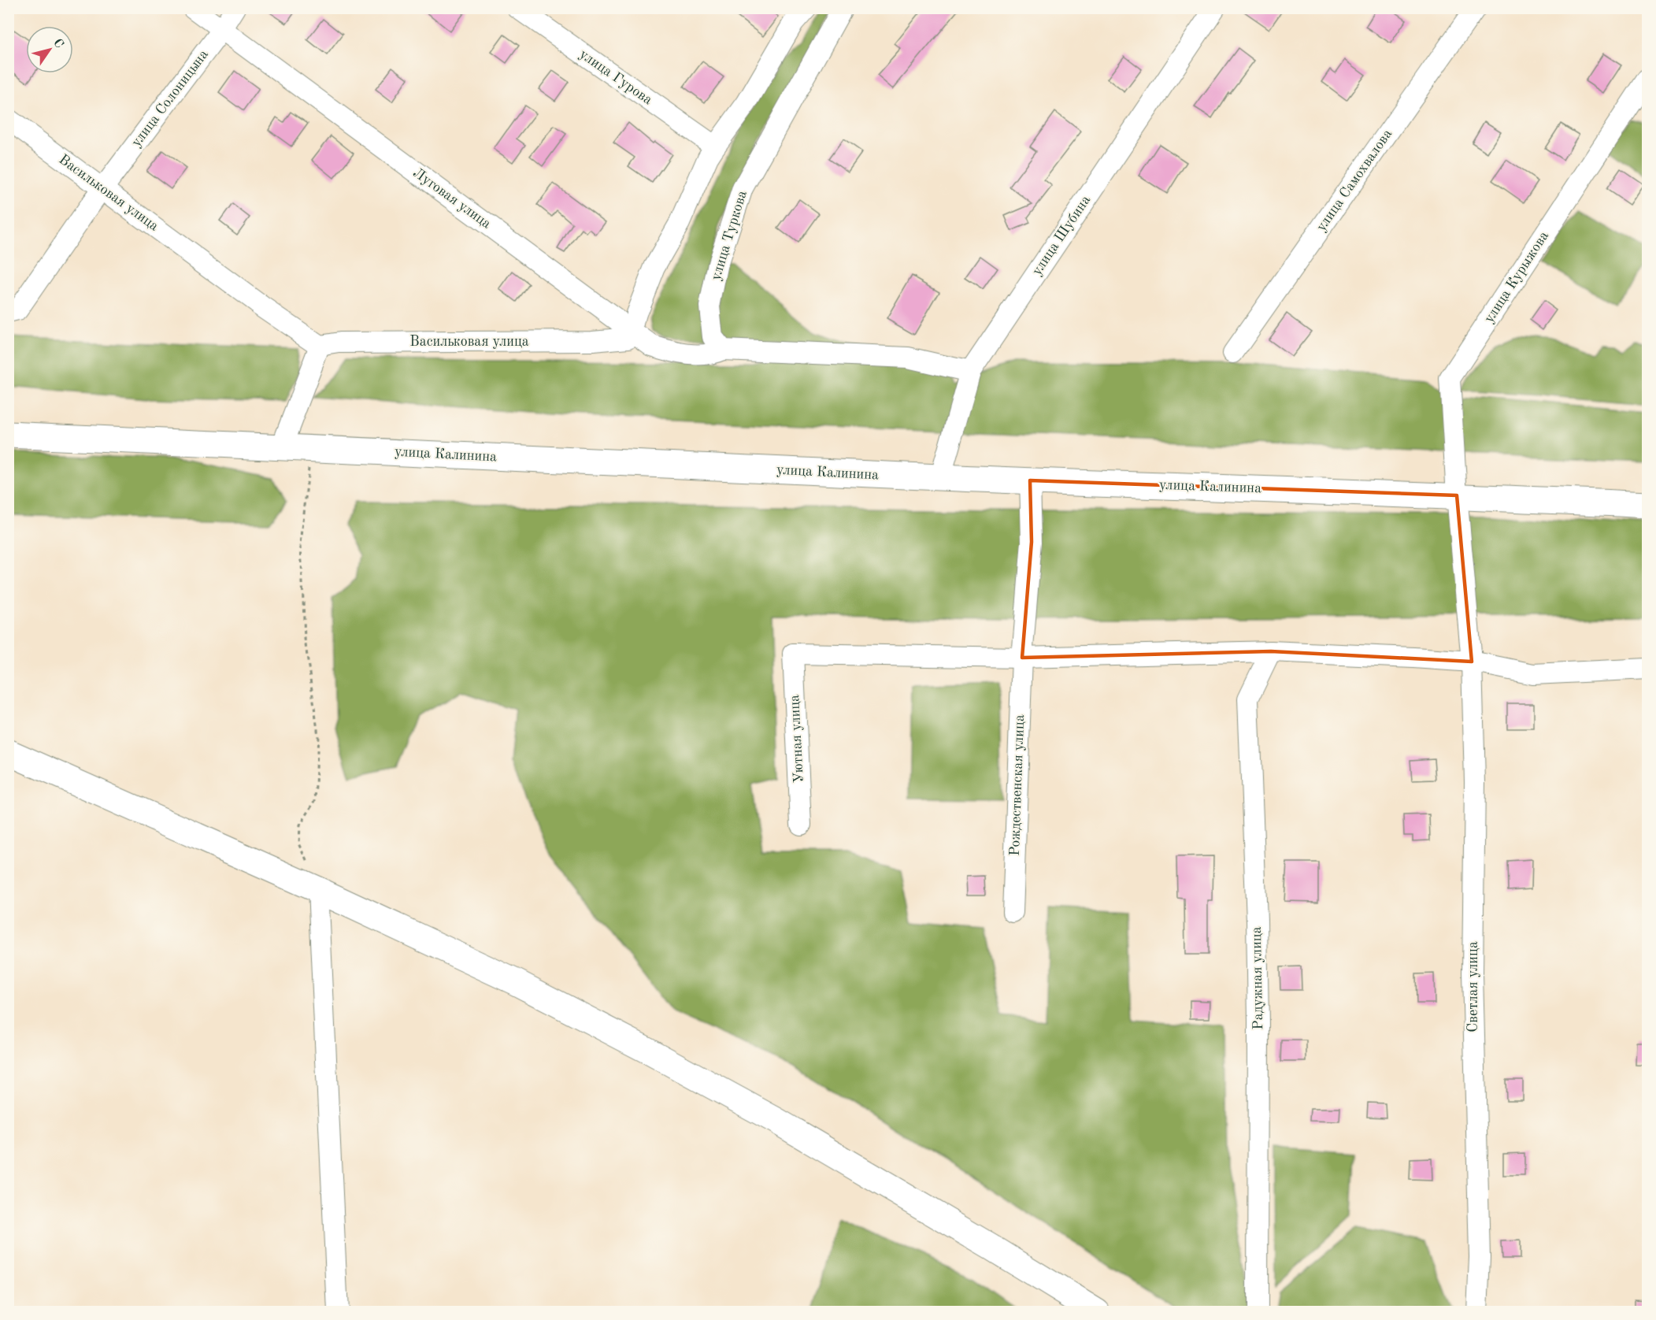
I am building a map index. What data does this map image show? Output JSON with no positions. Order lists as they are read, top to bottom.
{
  "streets": {
    "main road": ["улица Калинина"],
    "street": [
      "улица Гурова",
      "улица Солоницына",
      "улица Самохвалова",
      "Васильковая улица",
      "Луговая улица",
      "улица Туркова",
      "улица Шубина",
      "улица Курыжова",
      "Уютная улица",
      "Рождественская улица",
      "Радужная улица",
      "Светлая улица"
    ]
  },
  "crossings": [
    ["улица Солоницына", "Васильковая улица"],
    ["улица Солоницына", "Луговая улица"],
    ["Васильковая улица", "Луговая улица"],
    ["Луговая улица", "улица Туркова"],
    ["улица Шубина", "улица Калинина"],
    ["улица Курыжова", "улица Калинина"],
    ["улица Курыжова", "Светлая улица"],
    ["улица Калинина", "Рождественская улица"],
    ["Уютная улица", "Рождественская улица"]
  ],
  "north": "top right"
}
